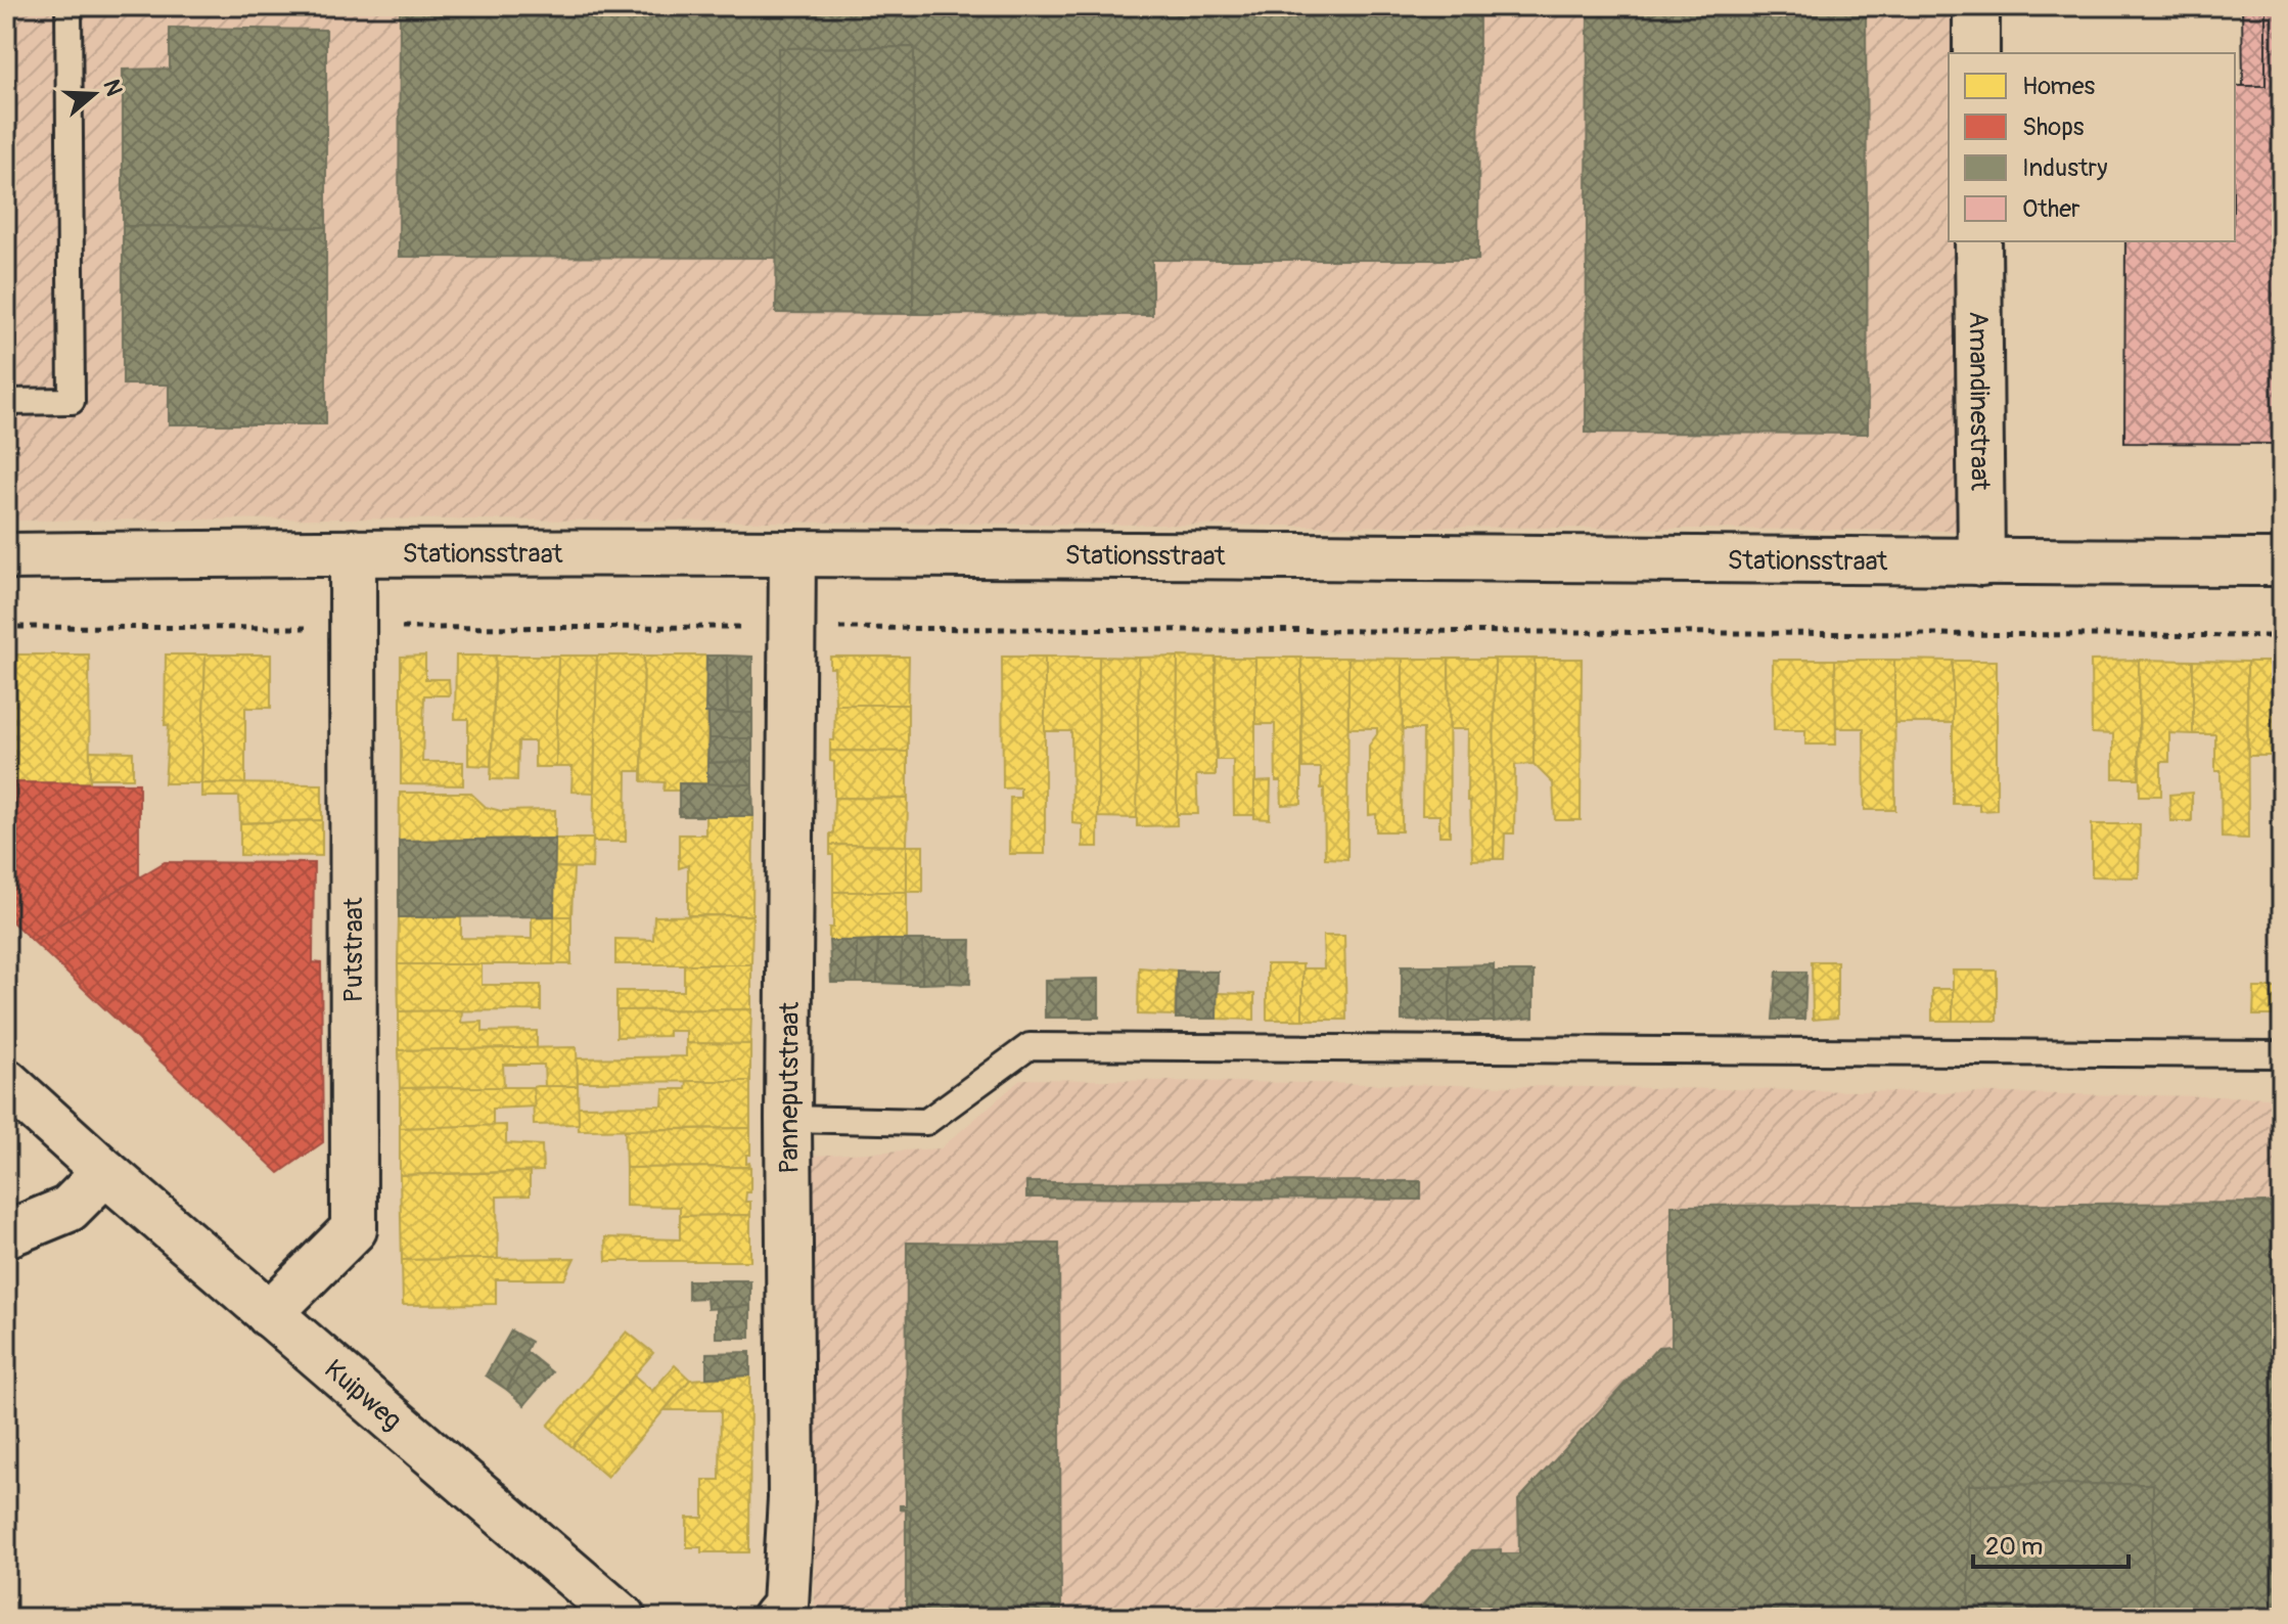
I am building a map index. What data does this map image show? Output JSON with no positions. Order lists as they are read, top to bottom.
{
  "streets": {
    "street": [
      "Amandinestraat",
      "Stationsstraat",
      "Putstraat",
      "Panneputstraat",
      "Kuipweg"
    ]
  },
  "crossings": [
    ["Amandinestraat", "Stationsstraat"],
    ["Stationsstraat", "Putstraat"],
    ["Stationsstraat", "Panneputstraat"],
    ["Putstraat", "Kuipweg"]
  ],
  "legend": [
    "Homes",
    "Shops",
    "Industry",
    "Other"
  ],
  "scale_bar": "20 m",
  "north": "right"
}
